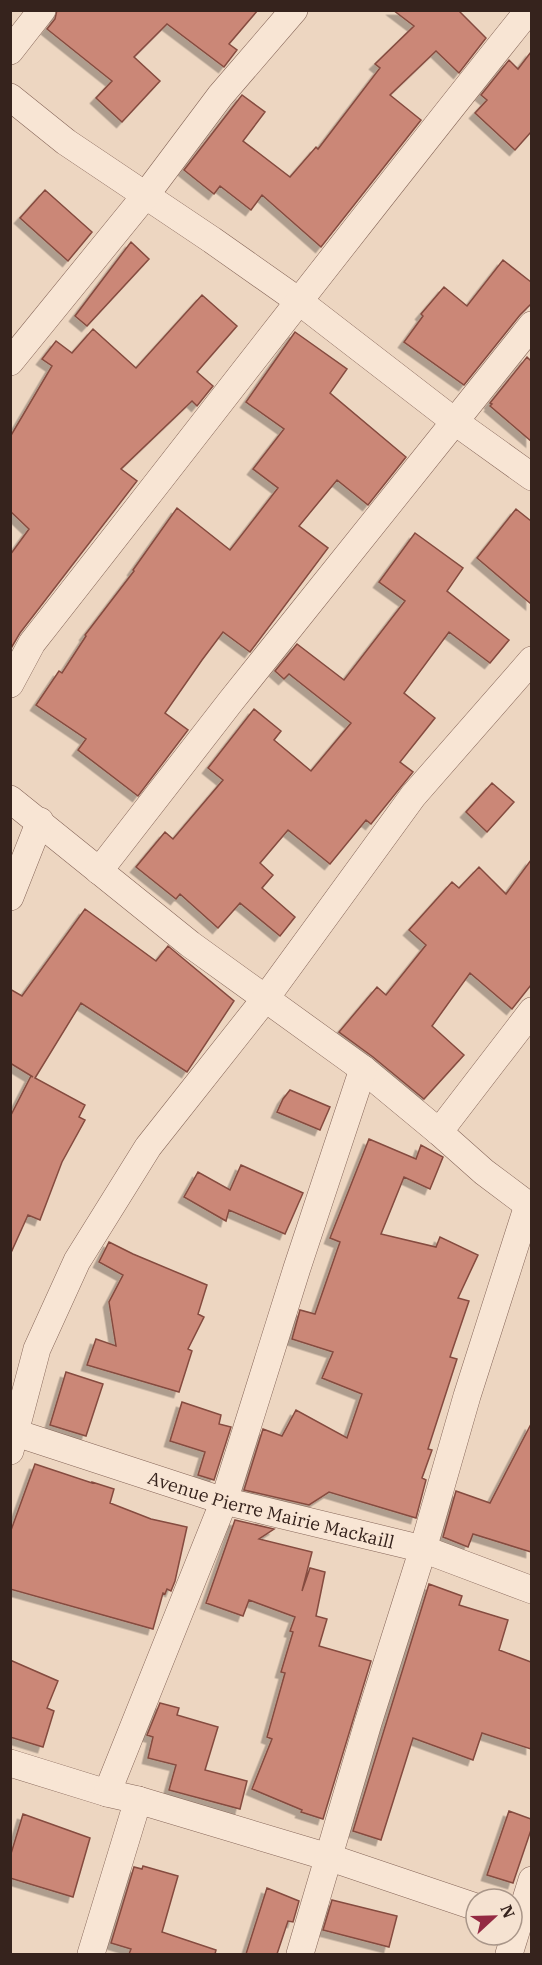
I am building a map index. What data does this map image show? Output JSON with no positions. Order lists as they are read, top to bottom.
{
  "streets": {
    "street": ["Avenue Pierre Mairie Mackaill"]
  },
  "north": "right"
}
